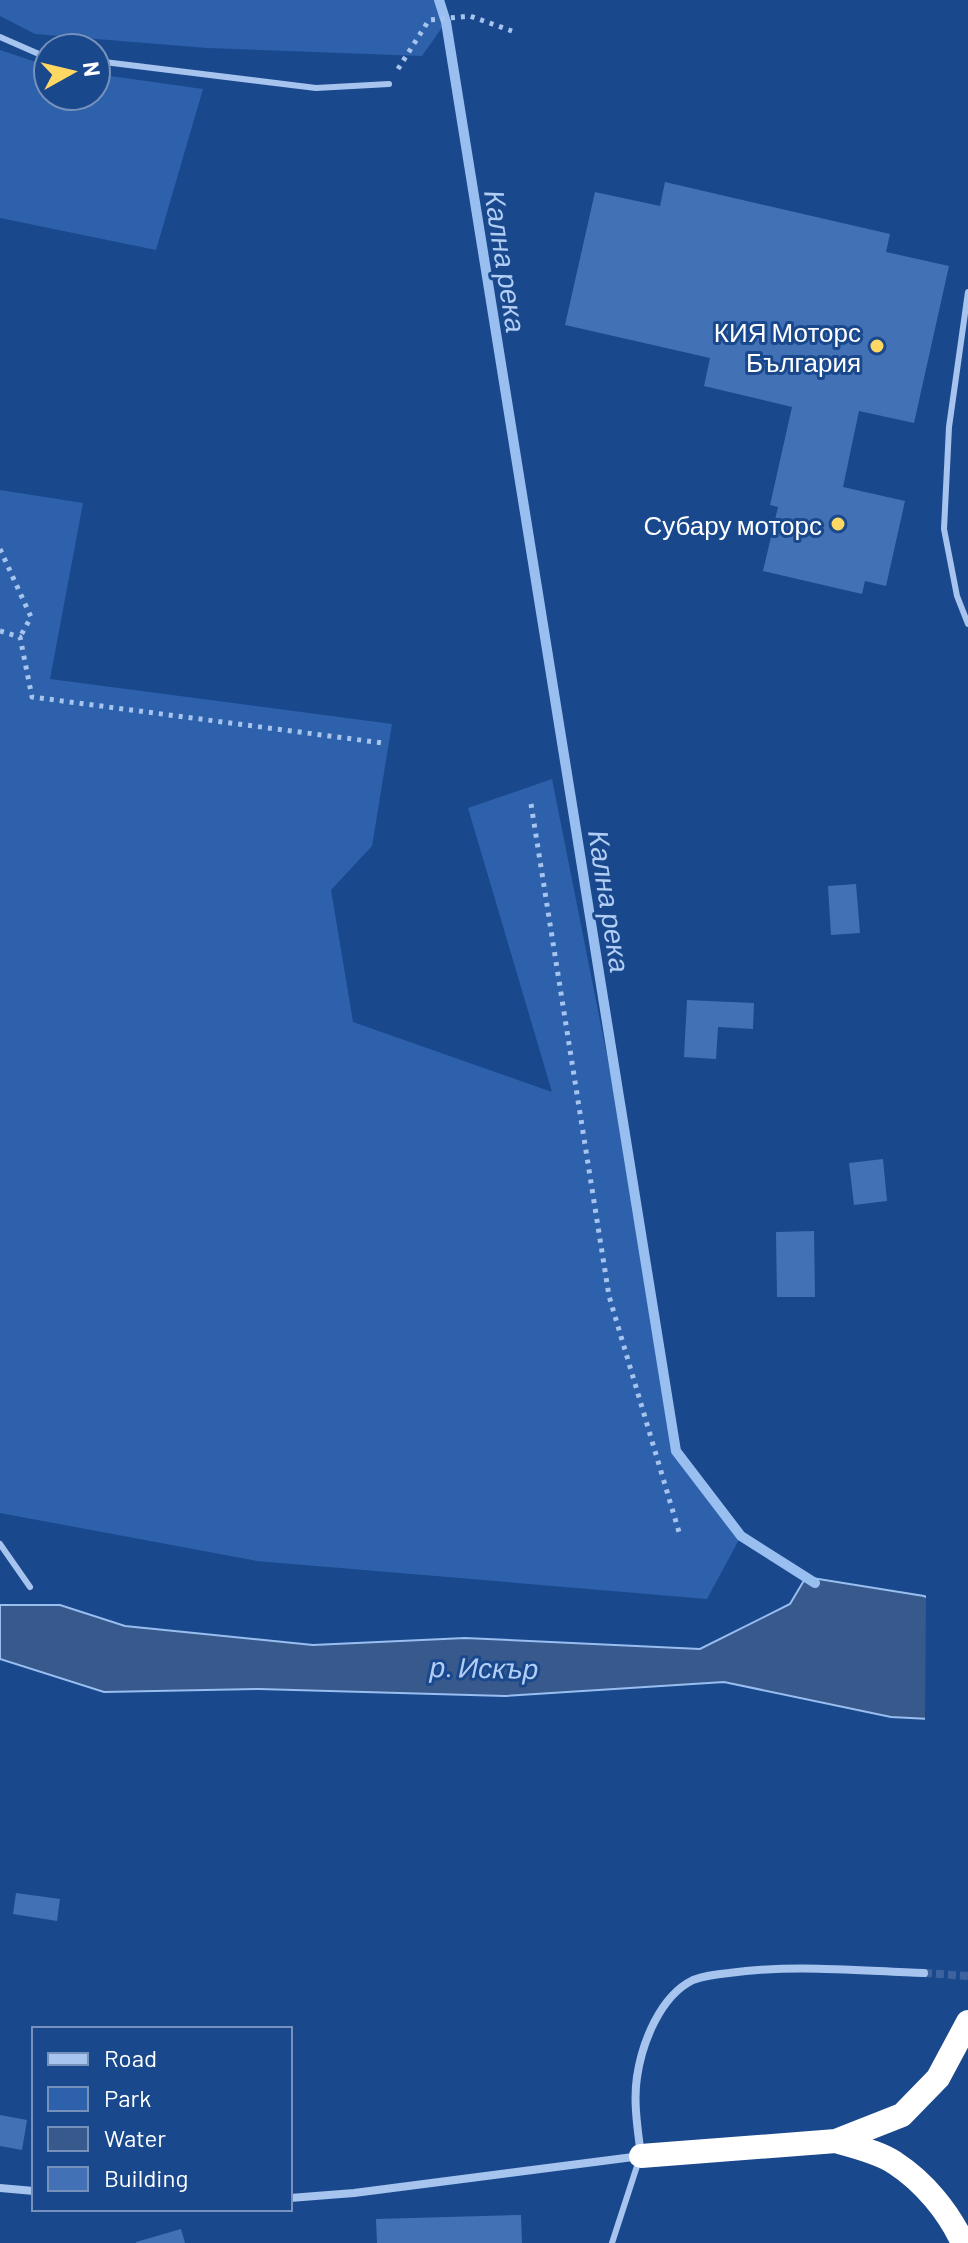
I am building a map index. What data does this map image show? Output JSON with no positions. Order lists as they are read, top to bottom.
{
  "water": ["Кална река", "р. Искър"],
  "places": ["КИЯ Моторс България", "Субару моторс"],
  "legend": [
    "Road",
    "Park",
    "Water",
    "Building"
  ],
  "north": "right"
}
